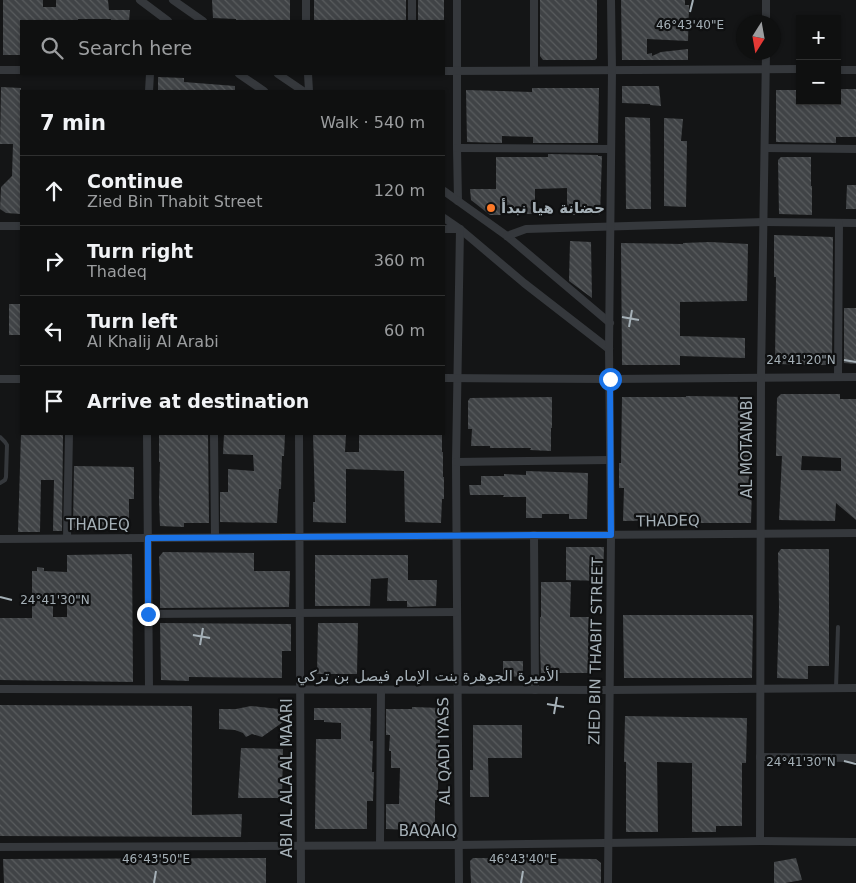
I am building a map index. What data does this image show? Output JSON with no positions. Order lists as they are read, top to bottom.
{
  "streets": {
    "street": [
      "AL MOTANABI",
      "THADEQ",
      "ZIED BIN THABIT STREET",
      "الأميرة الجوهرة بنت الإمام فيصل بن تركي",
      "AL QADI IYASS",
      "ABI AL ALA AL MAARI",
      "BAQAIQ"
    ]
  },
  "crossings": [
    ["AL MOTANABI", "THADEQ"],
    ["AL MOTANABI", "الأميرة الجوهرة بنت الإمام فيصل بن تركي"],
    ["AL MOTANABI", "BAQAIQ"],
    ["THADEQ", "ZIED BIN THABIT STREET"],
    ["THADEQ", "AL QADI IYASS"],
    ["THADEQ", "ABI AL ALA AL MAARI"],
    ["ZIED BIN THABIT STREET", "الأميرة الجوهرة بنت الإمام فيصل بن تركي"],
    ["ZIED BIN THABIT STREET", "BAQAIQ"],
    ["الأميرة الجوهرة بنت الإمام فيصل بن تركي", "AL QADI IYASS"],
    ["الأميرة الجوهرة بنت الإمام فيصل بن تركي", "ABI AL ALA AL MAARI"],
    ["AL QADI IYASS", "BAQAIQ"],
    ["ABI AL ALA AL MAARI", "BAQAIQ"]
  ],
  "places": ["حضانة هيا نبدأ"],
  "north": "bottom",
  "page": {
    "map_buttons": ["+", "−"],
    "search": "Search here",
    "heading": ["7 min", "Walk · 540 m"],
    "list": [
      ["Continue", "Zied Bin Thabit Street", "120 m"],
      ["Turn right", "Thadeq", "360 m"],
      ["Turn left", "Al Khalij Al Arabi", "60 m"],
      "Arrive at destination"
    ]
  },
  "coordinates": [
    "46°43'40\"E",
    "24°41'20\"N",
    "24°41'30\"N",
    "46°43'50\"E"
  ]
}
